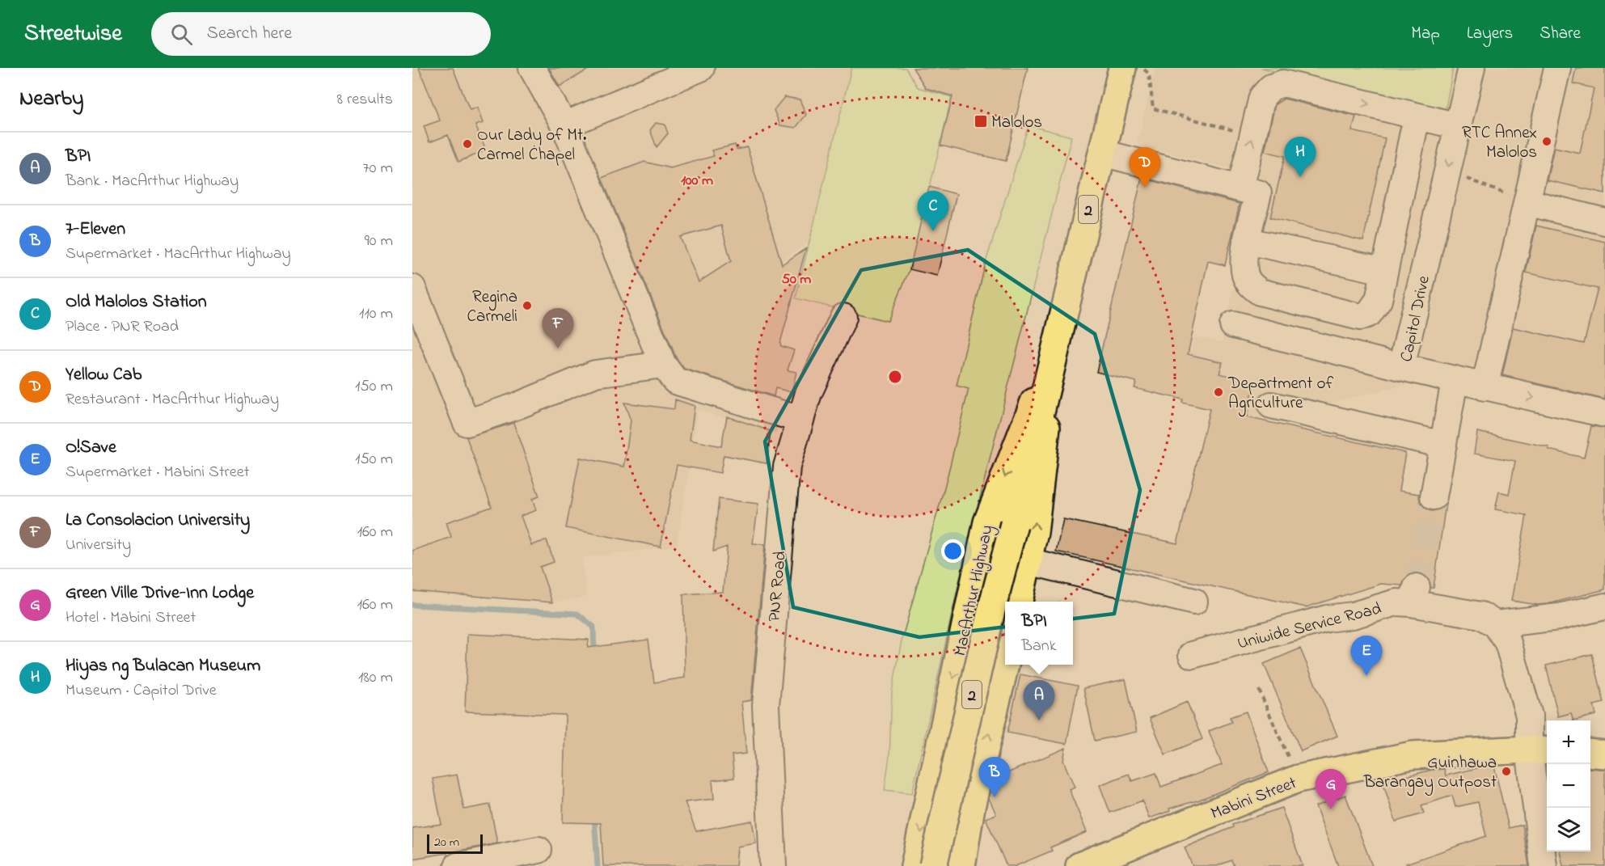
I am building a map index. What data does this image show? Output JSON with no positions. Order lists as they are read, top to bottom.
{
  "streets": {
    "main road": ["2", "MacArthur Highway", "Mabini Street"],
    "street": ["Capitol Drive", "PNR Road", "Uniwide Service Road"]
  },
  "places": {
    "transit": ["Malolos"],
    "other": [
      "RTC Annex Malolos",
      "Our Lady of Mt. Carmel Chapel",
      "Regina Carmeli",
      "Department of Agriculture",
      "Guinhawa Barangay Outpost"
    ]
  },
  "scale_bar": "20 m",
  "page": {
    "header": "Streetwise",
    "search": "Search here",
    "nav": ["Map", "Layers", "Share"],
    "heading": ["Nearby", "8 results"],
    "list": [
      {
        "mark": "A",
        "name": "BPI",
        "note": "Bank · MacArthur Highway",
        "value": "70 m"
      },
      {
        "mark": "B",
        "name": "7-Eleven",
        "note": "Supermarket · MacArthur Highway",
        "value": "90 m"
      },
      {
        "mark": "C",
        "name": "Old Malolos Station",
        "note": "Place · PNR Road",
        "value": "110 m"
      },
      {
        "mark": "D",
        "name": "Yellow Cab",
        "note": "Restaurant · MacArthur Highway",
        "value": "150 m"
      },
      {
        "mark": "E",
        "name": "O!Save",
        "note": "Supermarket · Mabini Street",
        "value": "150 m"
      },
      {
        "mark": "F",
        "name": "La Consolacion University",
        "note": "University",
        "value": "160 m"
      },
      {
        "mark": "G",
        "name": "Green Ville Drive-Inn Lodge",
        "note": "Hotel · Mabini Street",
        "value": "160 m"
      },
      {
        "mark": "H",
        "name": "Hiyas ng Bulacan Museum",
        "note": "Museum · Capitol Drive",
        "value": "180 m"
      }
    ],
    "pins": [
      "H",
      "D",
      "C",
      "F",
      "E",
      "A",
      "B",
      "G"
    ],
    "popup": ["BPI", "Bank"],
    "map_buttons": ["+", "−"],
    "scale": "20 m"
  },
  "rings": ["100 m", "50 m"]
}
